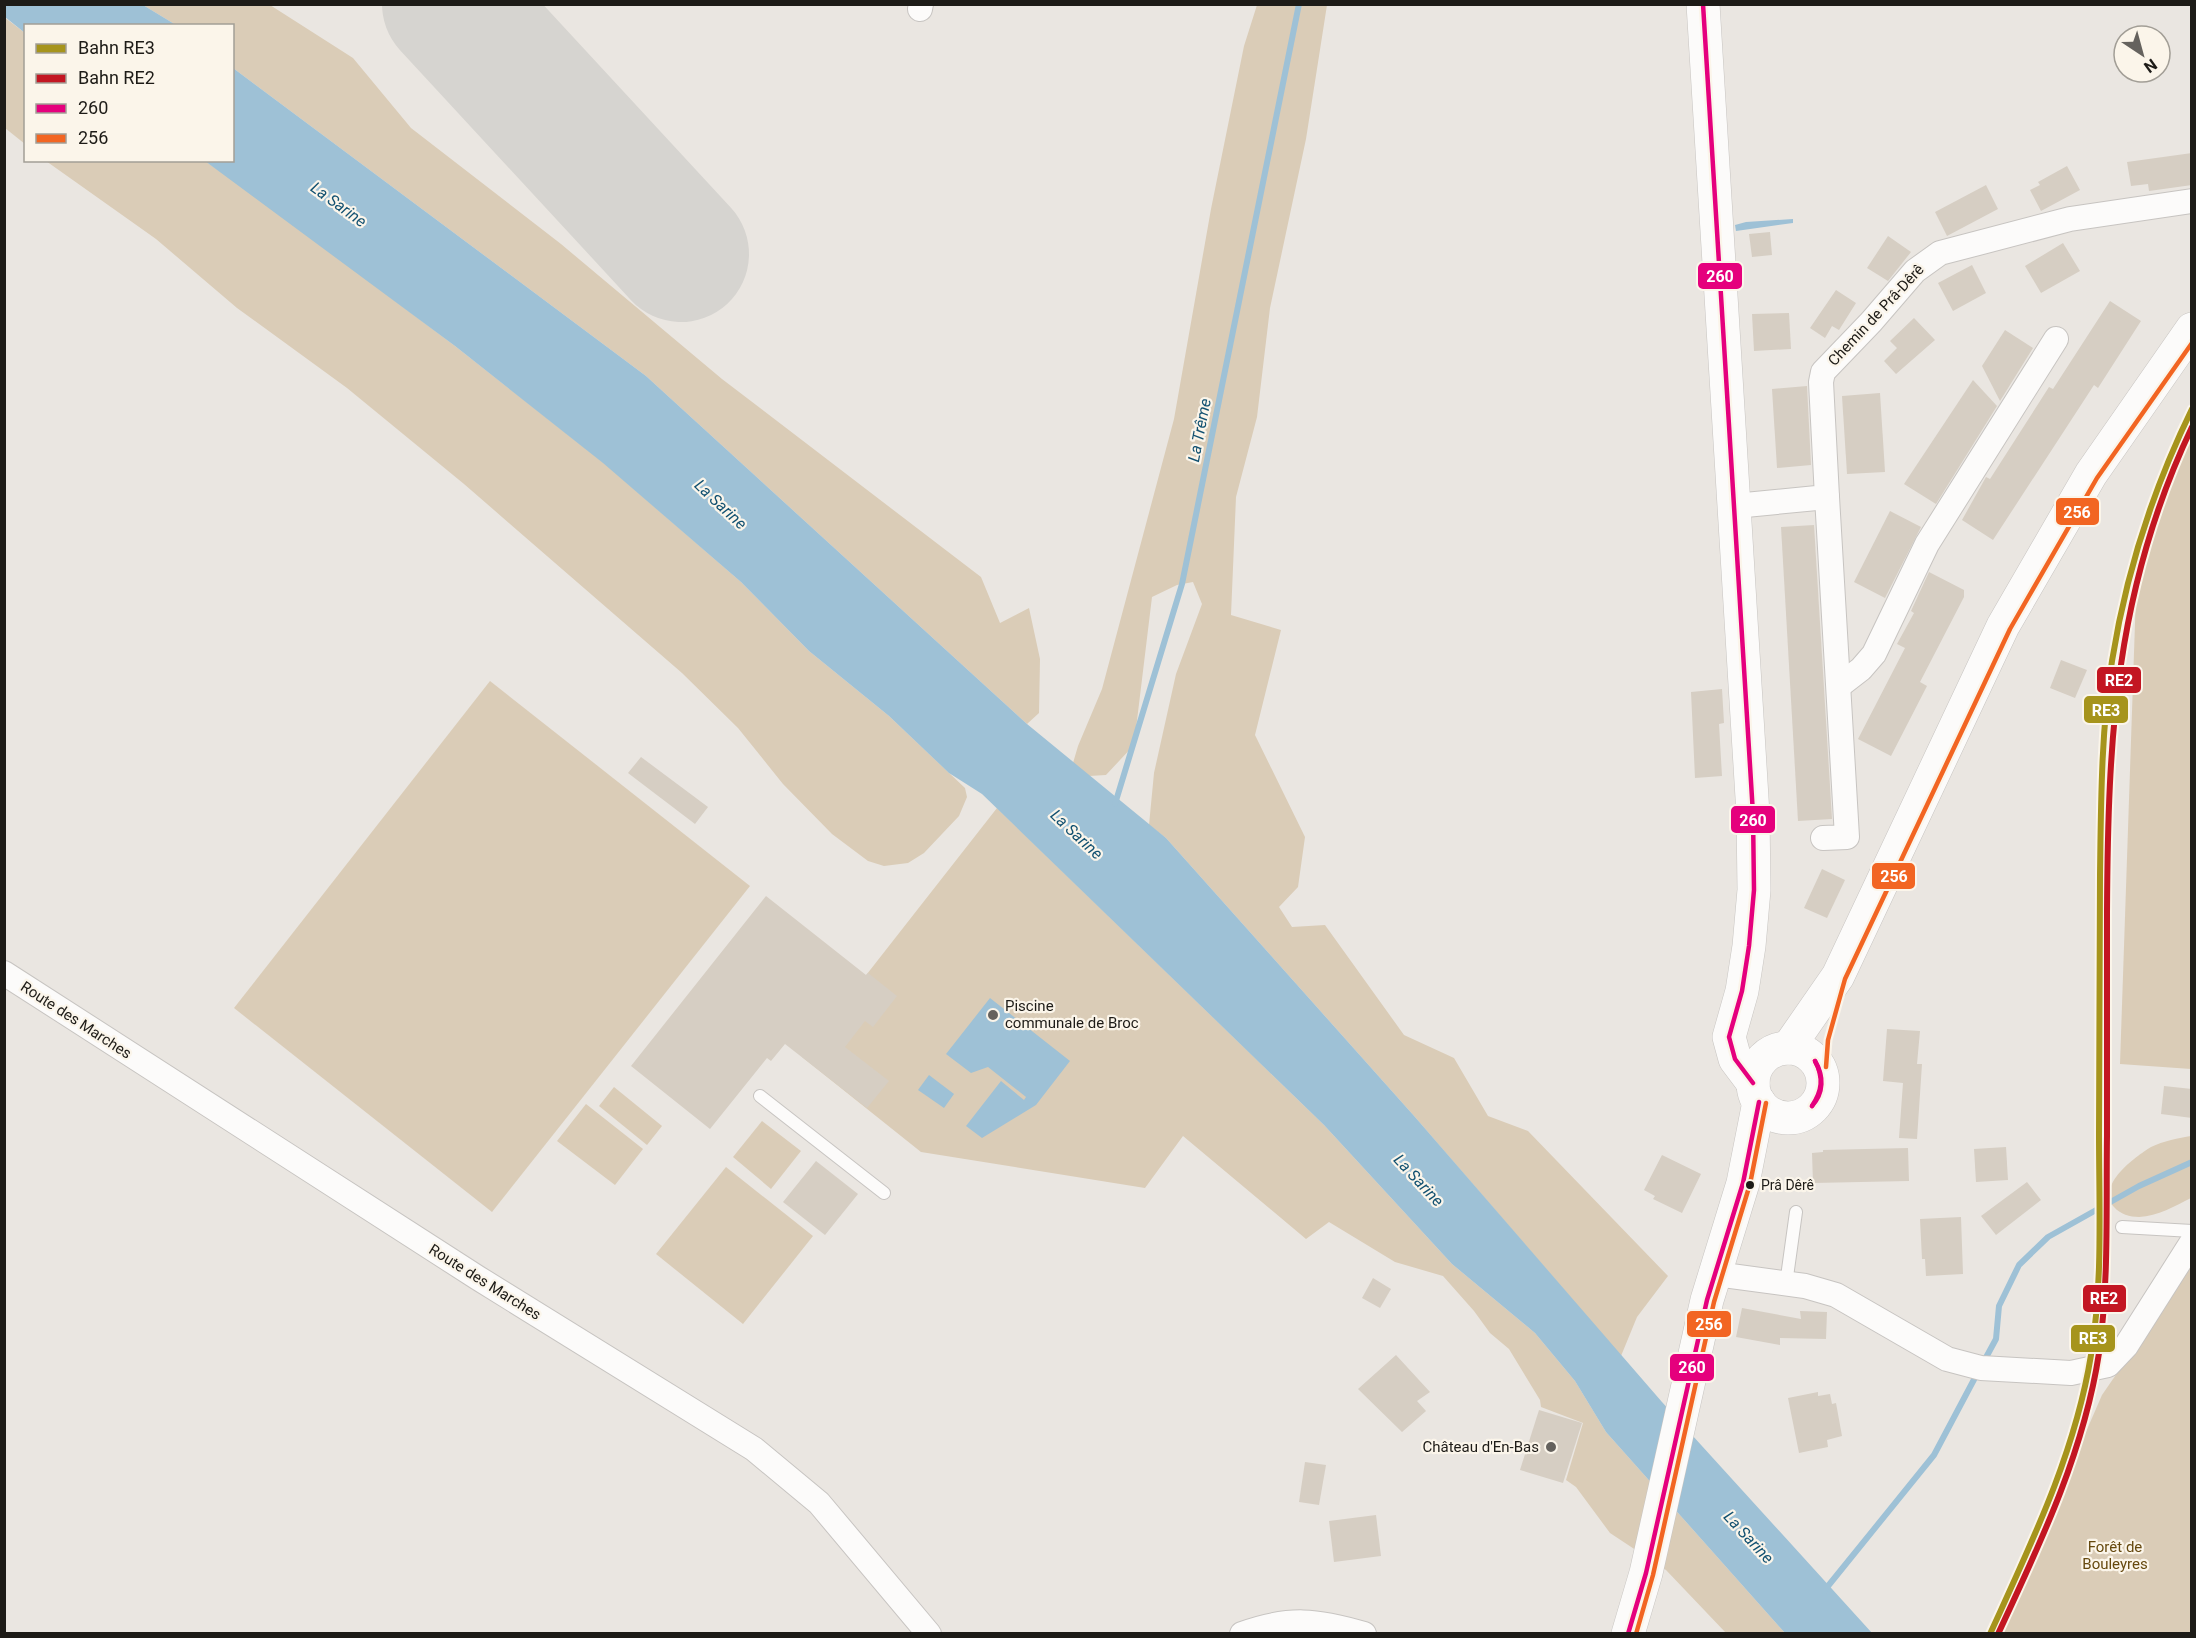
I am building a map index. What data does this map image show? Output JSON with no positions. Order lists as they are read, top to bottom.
{
  "streets": {
    "street": ["Chemin de Prâ-Dêrê", "Route des Marches"]
  },
  "water": ["La Sarine", "La Trême"],
  "parks": ["Forêt de Bouleyres"],
  "places": ["Piscine communale de Broc", "Prâ Dêrê", "Château d'En-Bas"],
  "lines": [
    "transit line 260",
    "transit line 256",
    "rail line RE3",
    "rail line RE2"
  ],
  "legend": [
    "Bahn RE3",
    "Bahn RE2",
    "260",
    "256"
  ],
  "north": "bottom right"
}
